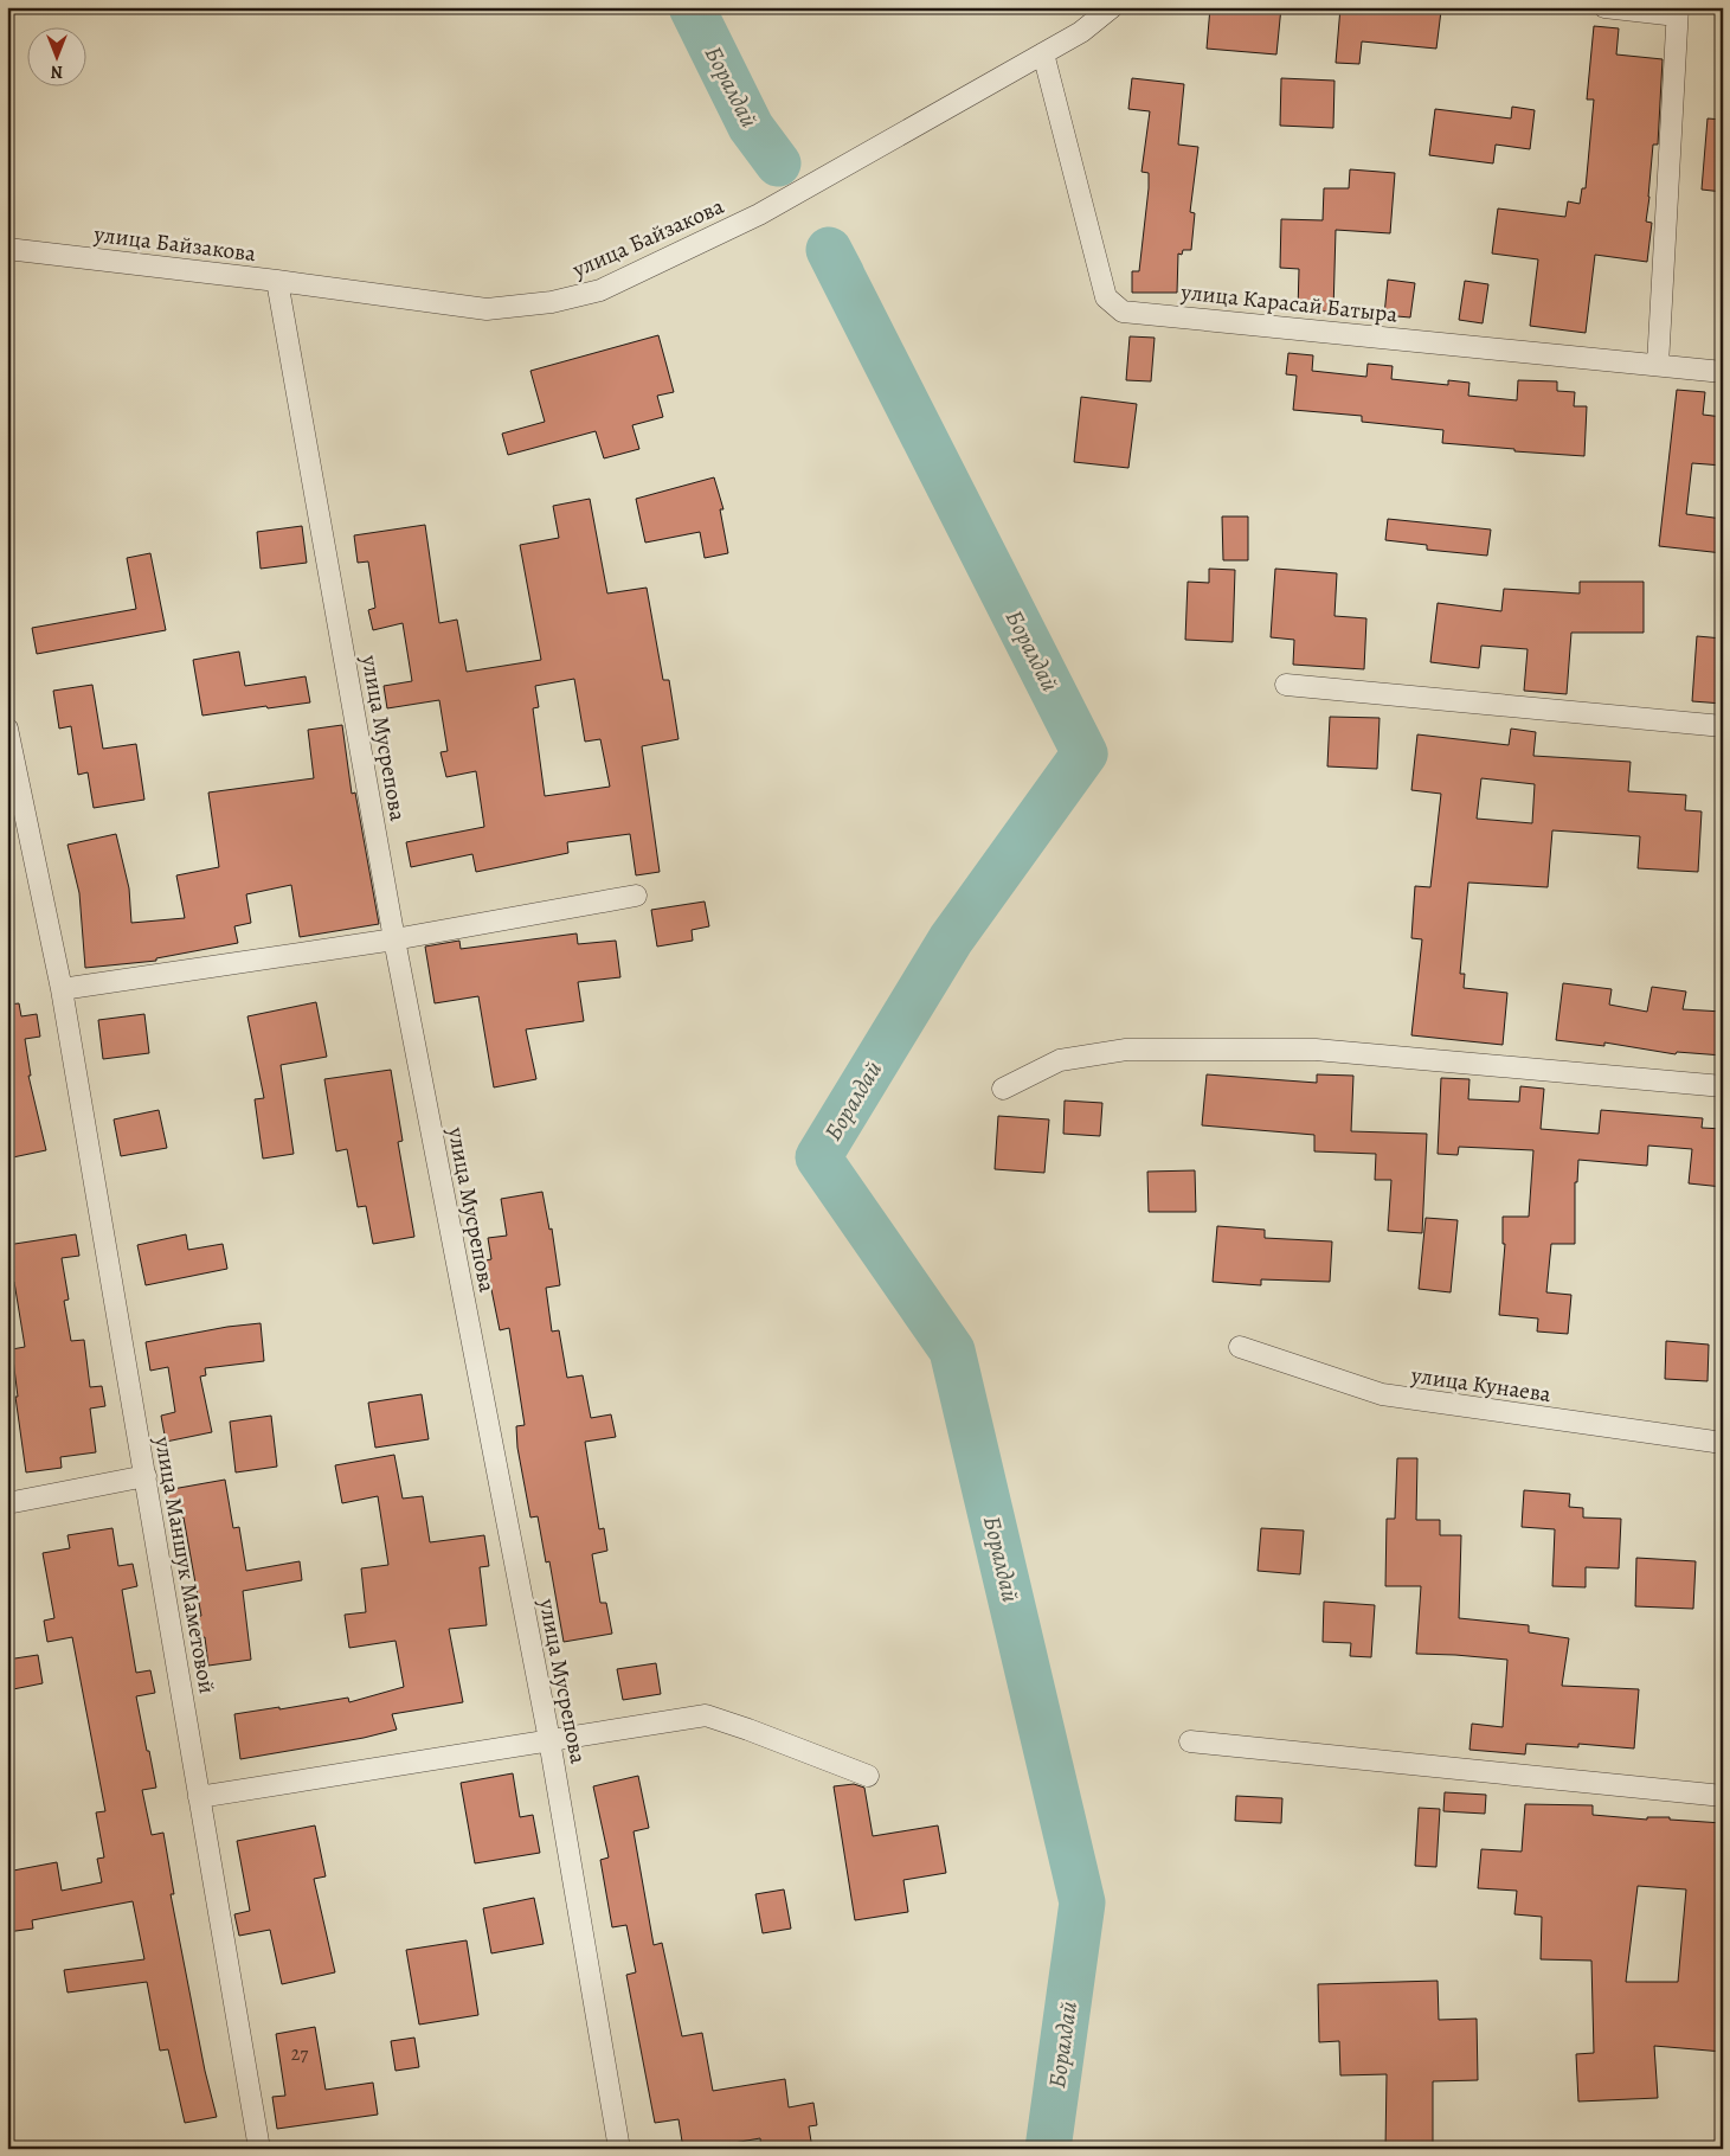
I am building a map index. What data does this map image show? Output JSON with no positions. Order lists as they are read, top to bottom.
{
  "streets": {
    "street": [
      "улица Байзакова",
      "улица Карасай Батыра",
      "улица Мусрепова",
      "улица Кунаева",
      "улица Маншук Маметовой"
    ]
  },
  "crossings": [
    ["улица Байзакова", "улица Карасай Батыра"],
    ["улица Байзакова", "улица Мусрепова"]
  ],
  "water": ["Боралдай"],
  "house_numbers": ["27"],
  "north": "bottom"
}
